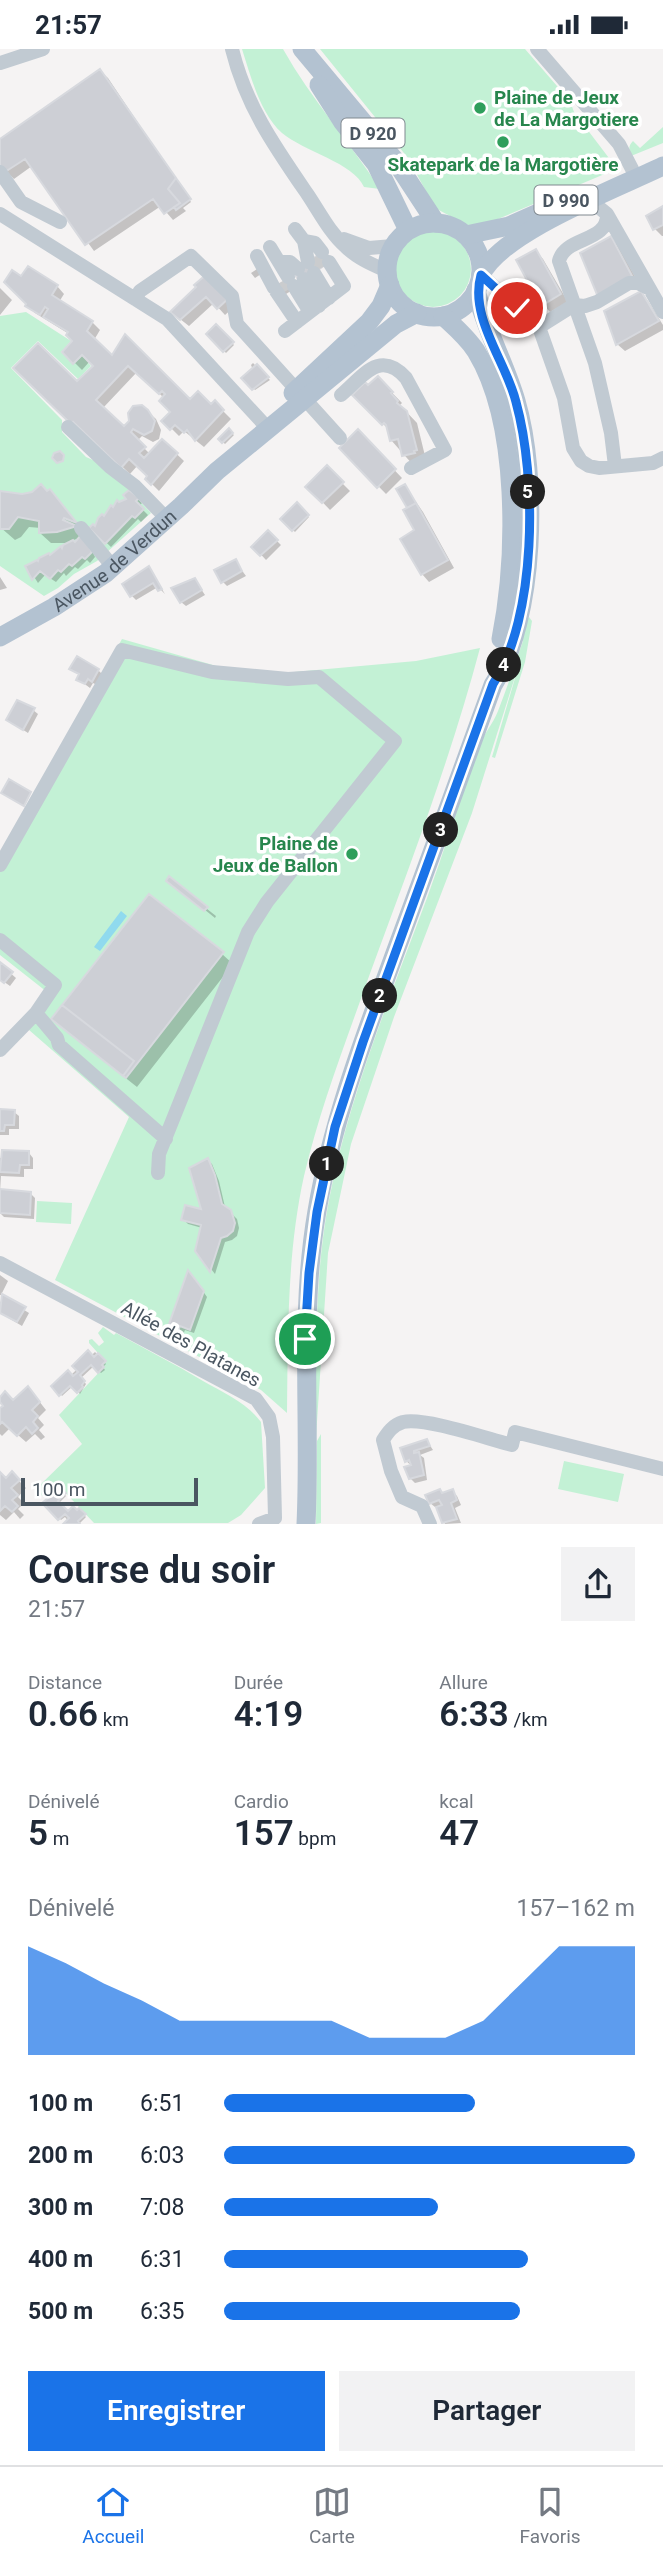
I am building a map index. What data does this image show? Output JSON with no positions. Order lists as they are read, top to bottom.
{
  "streets": {
    "main road": ["D 920", "D 990", "Avenue de Verdun"],
    "street": ["Allée des Platanes"]
  },
  "crossings": [
    ["D 920", "D 990"],
    ["D 920", "Avenue de Verdun"],
    ["D 990", "Avenue de Verdun"]
  ],
  "places": ["Plaine de Jeux de La Margotiere", "Skatepark de la Margotière", "Plaine de Jeux de Ballon"],
  "scale_bar": "100 m",
  "page": {
    "status": "21:57",
    "pins": [
      "5",
      "4",
      "3",
      "2",
      "1"
    ],
    "scale": "100 m",
    "heading": ["Course du soir", "21:57"],
    "stats": [
      ["Distance", "0.66 km"],
      ["Durée", "4:19"],
      ["Allure", "6:33 /km"],
      ["Dénivelé", "5 m"],
      ["Cardio", "157 bpm"],
      ["kcal", "47"]
    ],
    "chart": ["Dénivelé", "157–162 m"],
    "list": [
      {
        "name": "100 m",
        "note": "6:51"
      },
      {
        "name": "200 m",
        "note": "6:03"
      },
      {
        "name": "300 m",
        "note": "7:08"
      },
      {
        "name": "400 m",
        "note": "6:31"
      },
      {
        "name": "500 m",
        "note": "6:35"
      }
    ],
    "buttons": ["Enregistrer", "Partager"],
    "tabs": ["Accueil", "Carte", "Favoris"]
  }
}
